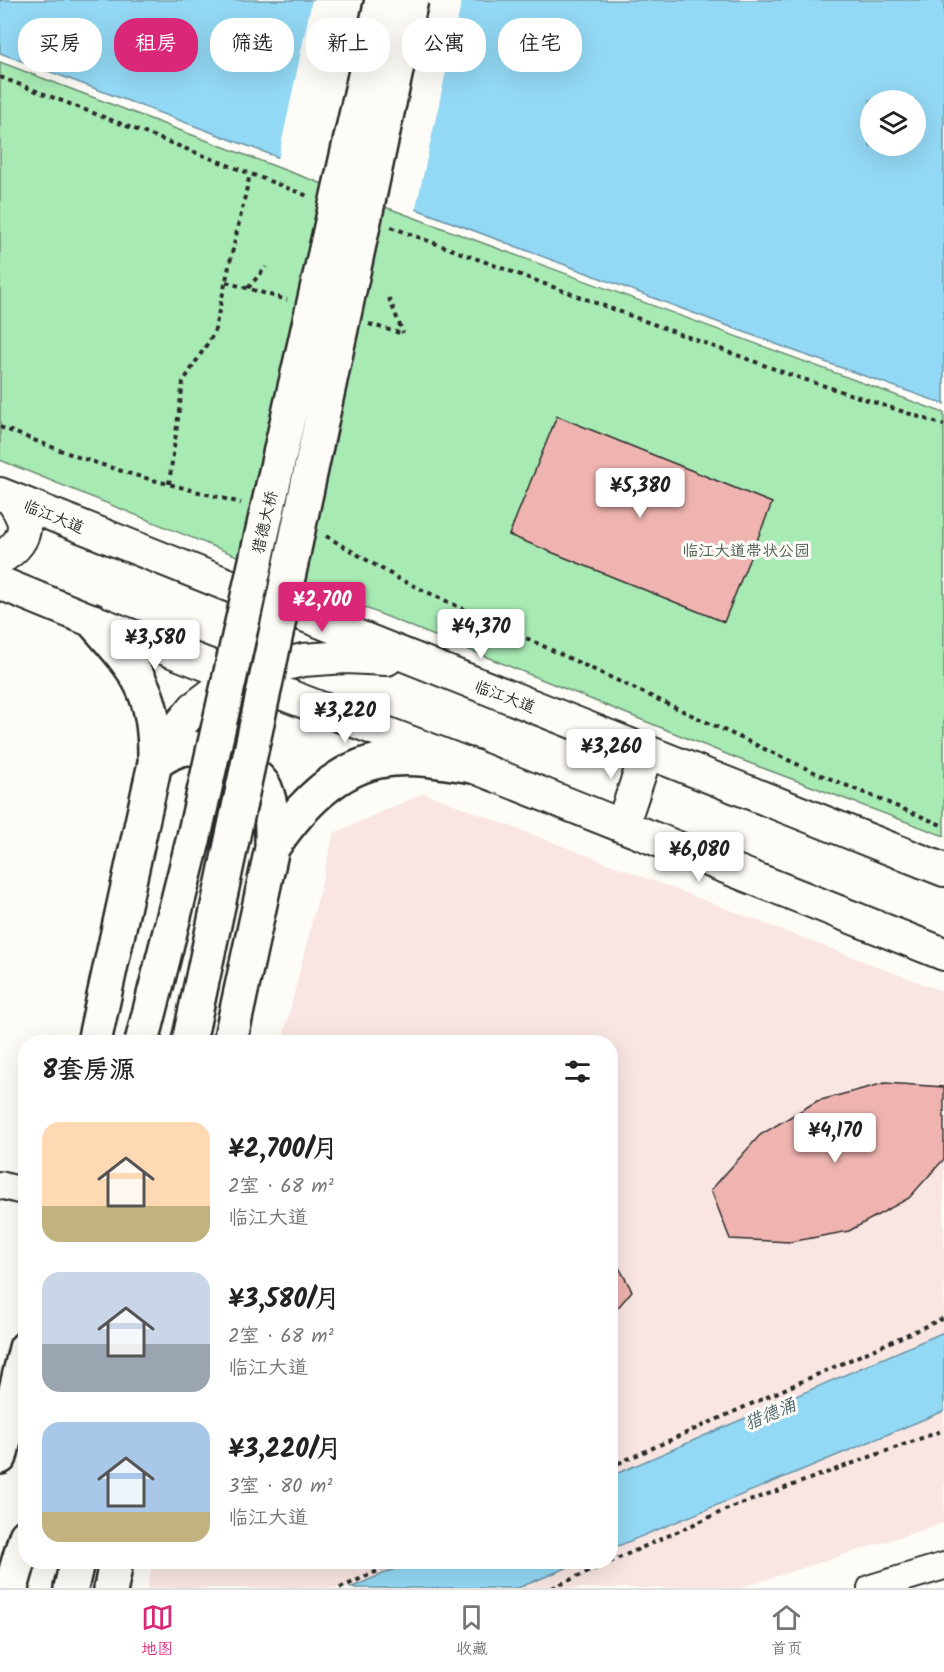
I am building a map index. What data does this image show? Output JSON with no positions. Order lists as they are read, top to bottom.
{
  "streets": {
    "highway": ["猎德大桥"],
    "main road": ["临江大道"]
  },
  "water": ["猎德涌"],
  "parks": ["临江大道带状公园"],
  "page": {
    "chip": [
      "买房",
      "租房",
      "筛选",
      "新上",
      "公寓",
      "住宅"
    ],
    "price": [
      "¥5,380",
      "¥2,700",
      "¥4,370",
      "¥3,580",
      "¥3,220",
      "¥3,260",
      "¥6,080",
      "¥4,170"
    ],
    "heading": "8套房源",
    "list": [
      {
        "name": "¥2,700/月",
        "note": "2室 · 68 m² · 临江大道"
      },
      {
        "name": "¥3,580/月",
        "note": "2室 · 68 m² · 临江大道"
      },
      {
        "name": "¥3,220/月",
        "note": "3室 · 80 m² · 临江大道"
      }
    ],
    "tabs": ["地图", "收藏", "首页"]
  }
}
